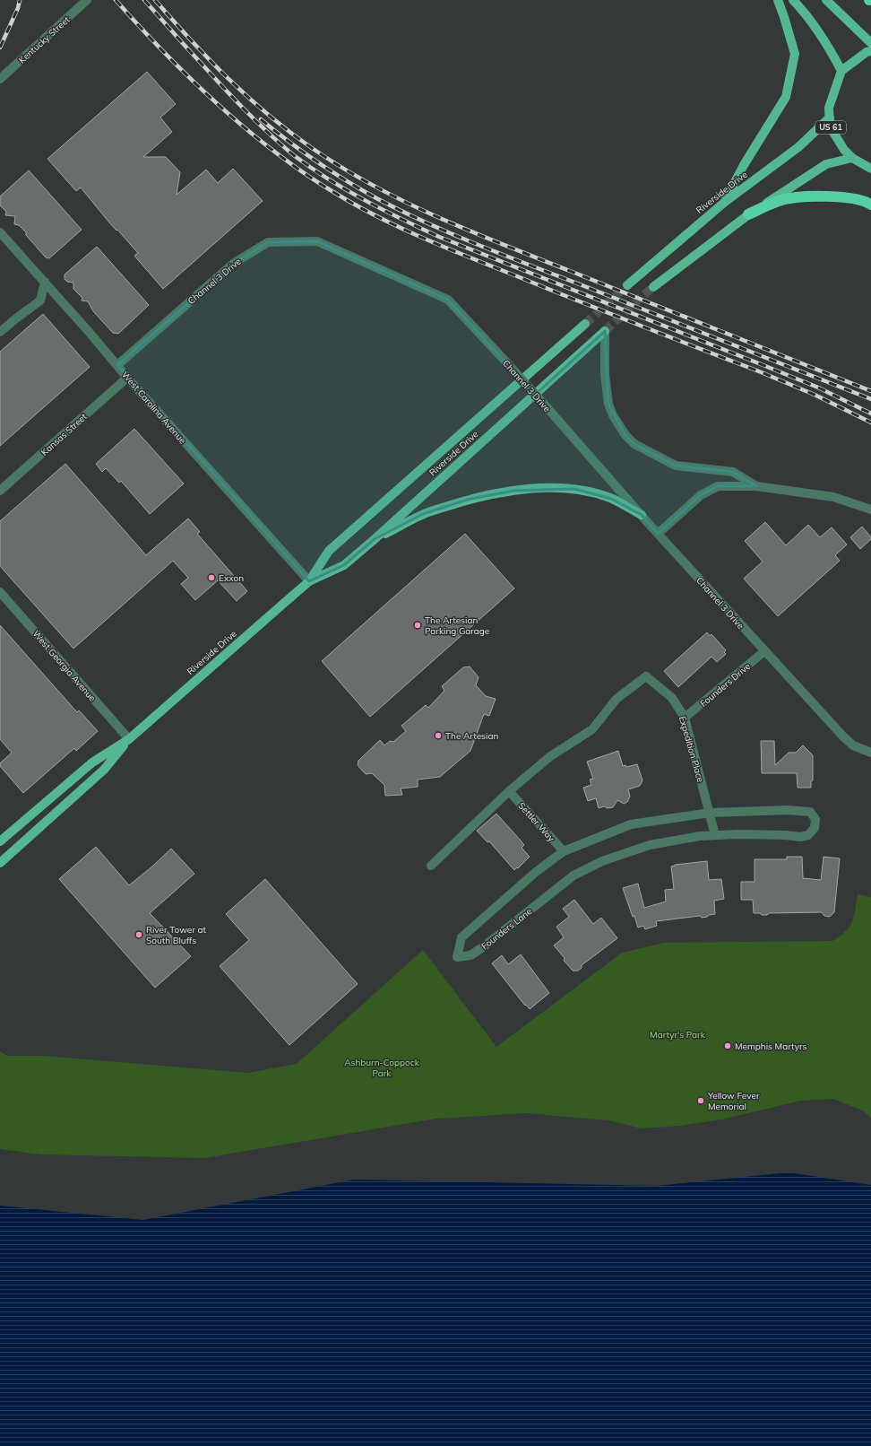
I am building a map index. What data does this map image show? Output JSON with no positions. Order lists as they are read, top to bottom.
{
  "streets": {
    "main road": ["US 61", "Riverside Drive"],
    "street": [
      "Kentucky Street",
      "Channel 3 Drive",
      "West Carolina Avenue",
      "Kansas Street",
      "West Georgia Avenue",
      "Founders Drive",
      "Expedition Place",
      "Settler Way",
      "Founders Lane"
    ]
  },
  "crossings": [
    ["US 61", "Riverside Drive"],
    ["Riverside Drive", "West Carolina Avenue"],
    ["Riverside Drive", "West Georgia Avenue"],
    ["Channel 3 Drive", "West Carolina Avenue"],
    ["Channel 3 Drive", "Founders Drive"],
    ["West Carolina Avenue", "Kansas Street"],
    ["Founders Drive", "Expedition Place"],
    ["Expedition Place", "Settler Way"],
    ["Expedition Place", "Founders Lane"],
    ["Settler Way", "Founders Lane"]
  ],
  "parks": ["Martyr's Park", "Ashburn-Coppock Park"],
  "places": [
    "Exxon",
    "The Artesian Parking Garage",
    "The Artesian",
    "River Tower at South Bluffs",
    "Memphis Martyrs",
    "Yellow Fever Memorial"
  ]
}
